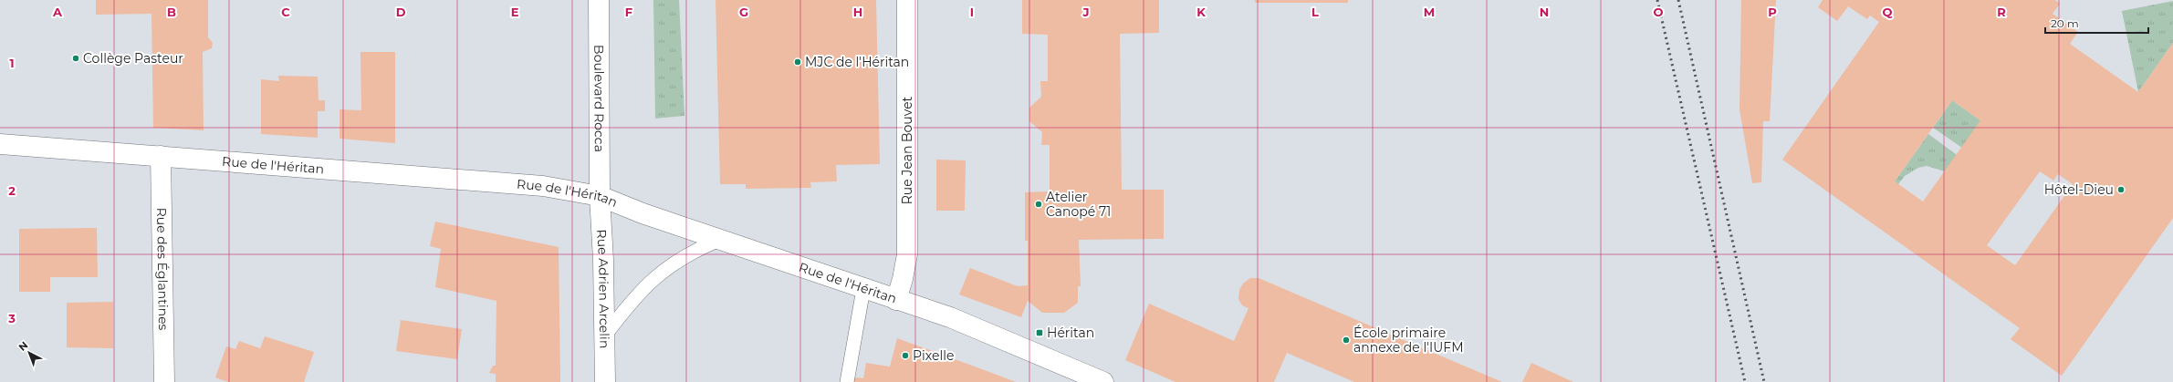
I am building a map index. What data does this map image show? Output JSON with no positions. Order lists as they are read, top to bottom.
{
  "streets": {
    "street": [
      "Boulevard Rocca",
      "Rue Jean Bouvet",
      "Rue de l'Héritan",
      "Rue des Églantines",
      "Rue Adrien Arcelin"
    ]
  },
  "crossings": [
    ["Boulevard Rocca", "Rue de l'Héritan"],
    ["Boulevard Rocca", "Rue Adrien Arcelin"],
    ["Rue Jean Bouvet", "Rue de l'Héritan"],
    ["Rue de l'Héritan", "Rue des Églantines"],
    ["Rue de l'Héritan", "Rue Adrien Arcelin"]
  ],
  "places": {
    "other": [
      "Collège Pasteur",
      "MJC de l'Héritan",
      "Hôtel-Dieu",
      "Atelier Canopé 71",
      "École primaire annexe de l'IUFM",
      "Pixelle"
    ],
    "transit": ["Héritan"]
  },
  "scale_bar": "20 m",
  "north": "top left",
  "grid": {
    "columns": [
      "A",
      "B",
      "C",
      "D",
      "E",
      "F",
      "G",
      "H",
      "I",
      "J",
      "K",
      "L",
      "M",
      "N",
      "O",
      "P",
      "Q",
      "R"
    ],
    "rows": ["1", "2", "3"]
  }
}
